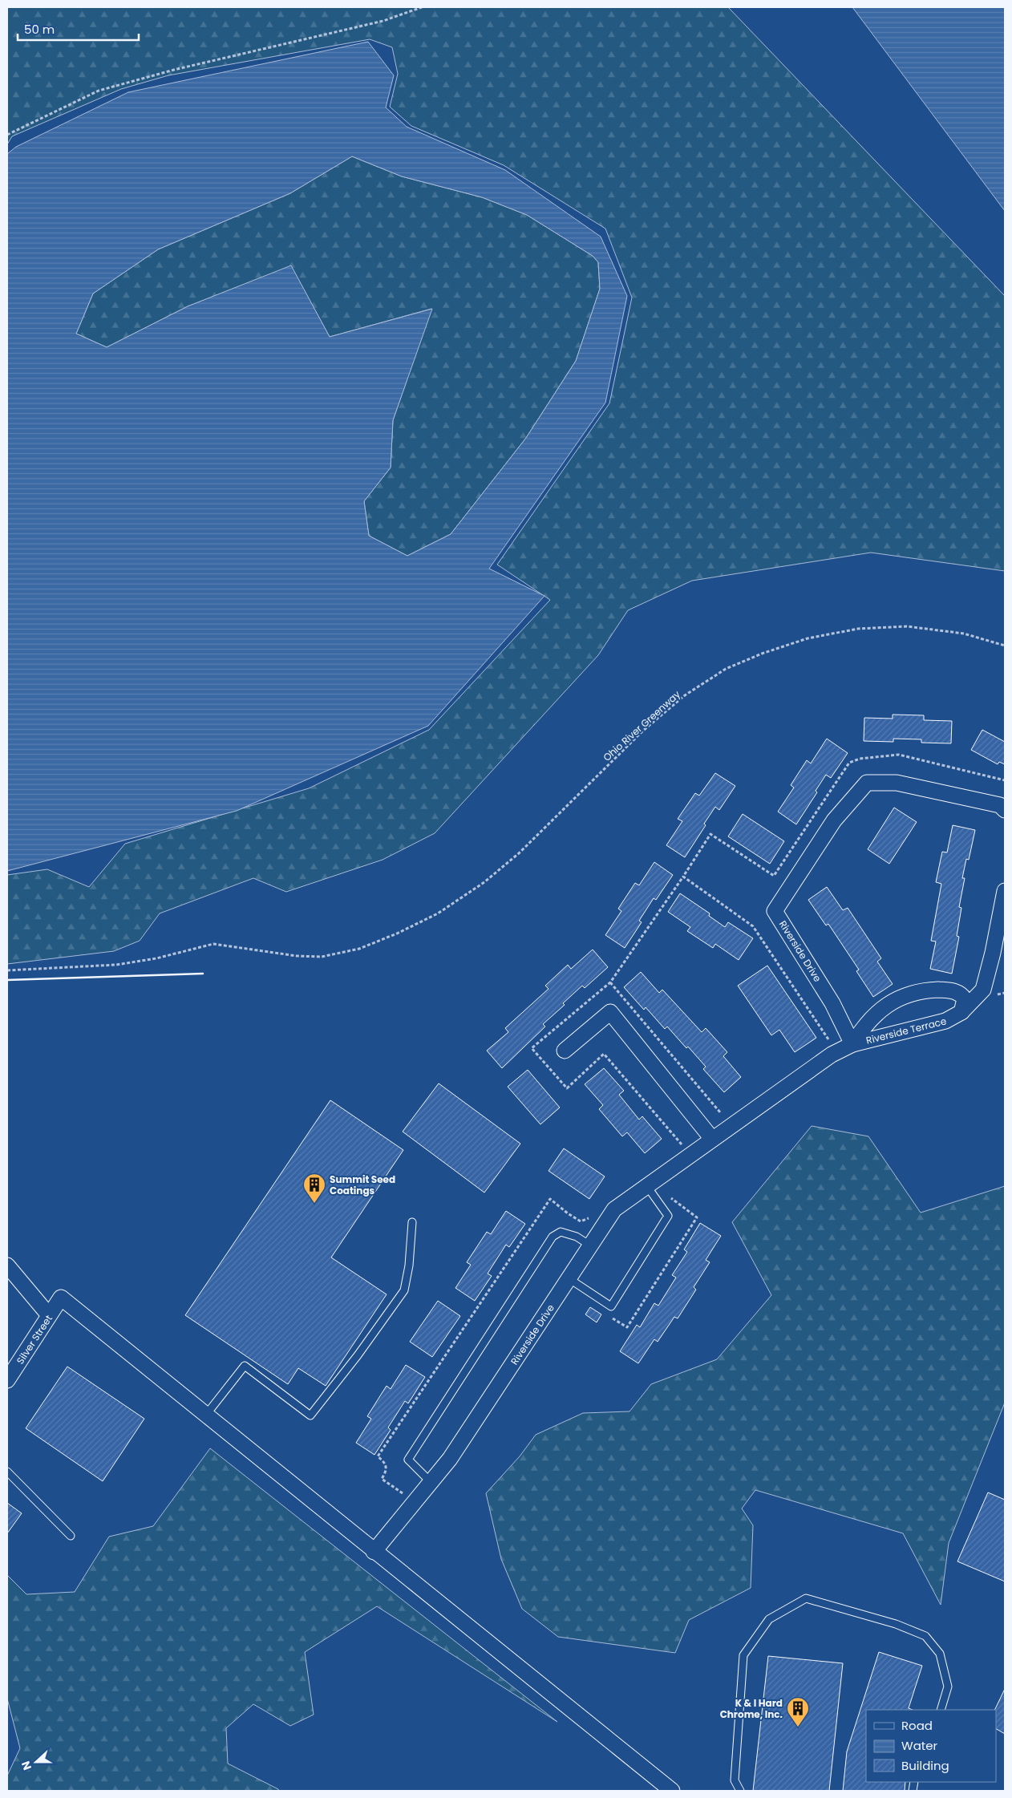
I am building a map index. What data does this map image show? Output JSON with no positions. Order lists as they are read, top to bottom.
{
  "streets": {
    "street": ["Riverside Drive", "Riverside Terrace", "Silver Street"],
    "path": ["Ohio River Greenway"]
  },
  "crossings": [
    ["Riverside Drive", "Riverside Terrace"]
  ],
  "places": {
    "building": ["Summit Seed Coatings", "K & I Hard Chrome, Inc."]
  },
  "legend": ["Road", "Water", "Building"],
  "scale_bar": "50 m",
  "north": "left"
}
